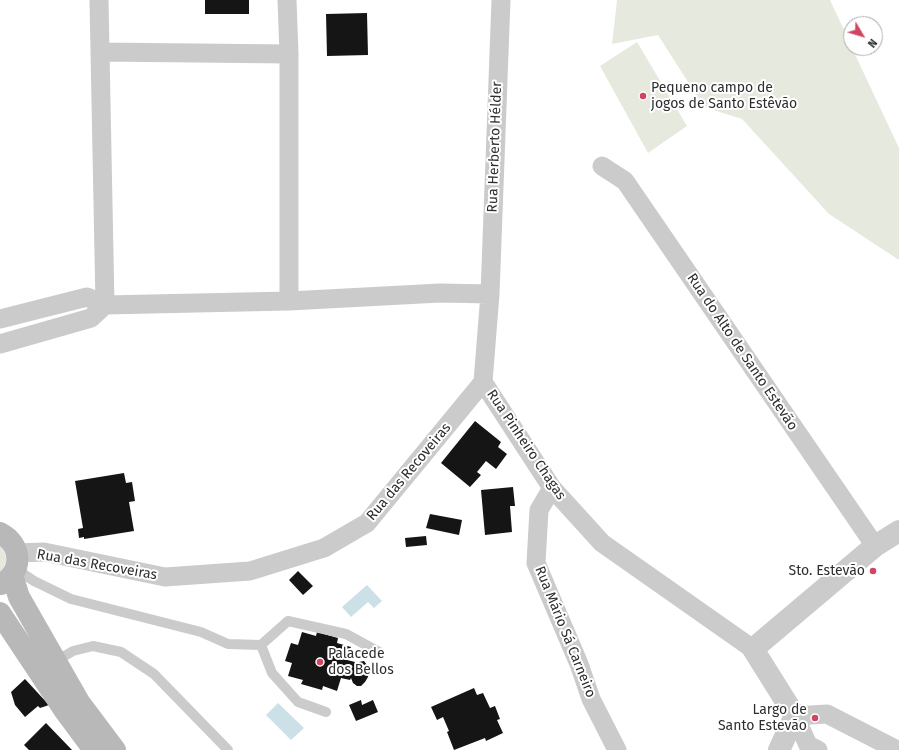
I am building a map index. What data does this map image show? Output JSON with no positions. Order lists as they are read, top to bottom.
{
  "streets": {
    "street": [
      "Rua Herberto Hélder",
      "Rua do Alto de Santo Estevão",
      "Rua Pinheiro Chagas",
      "Rua das Recoveiras",
      "Rua Mário Sá Carneiro"
    ]
  },
  "crossings": [
    ["Rua Herberto Hélder", "Rua Pinheiro Chagas"],
    ["Rua Pinheiro Chagas", "Rua das Recoveiras"],
    ["Rua Pinheiro Chagas", "Rua Mário Sá Carneiro"]
  ],
  "places": [
    "Pequeno campo de jogos de Santo Estêvão",
    "Sto. Estevão",
    "Palacede dos Bellos",
    "Largo de Santo Estevão"
  ],
  "north": "bottom right"
}
